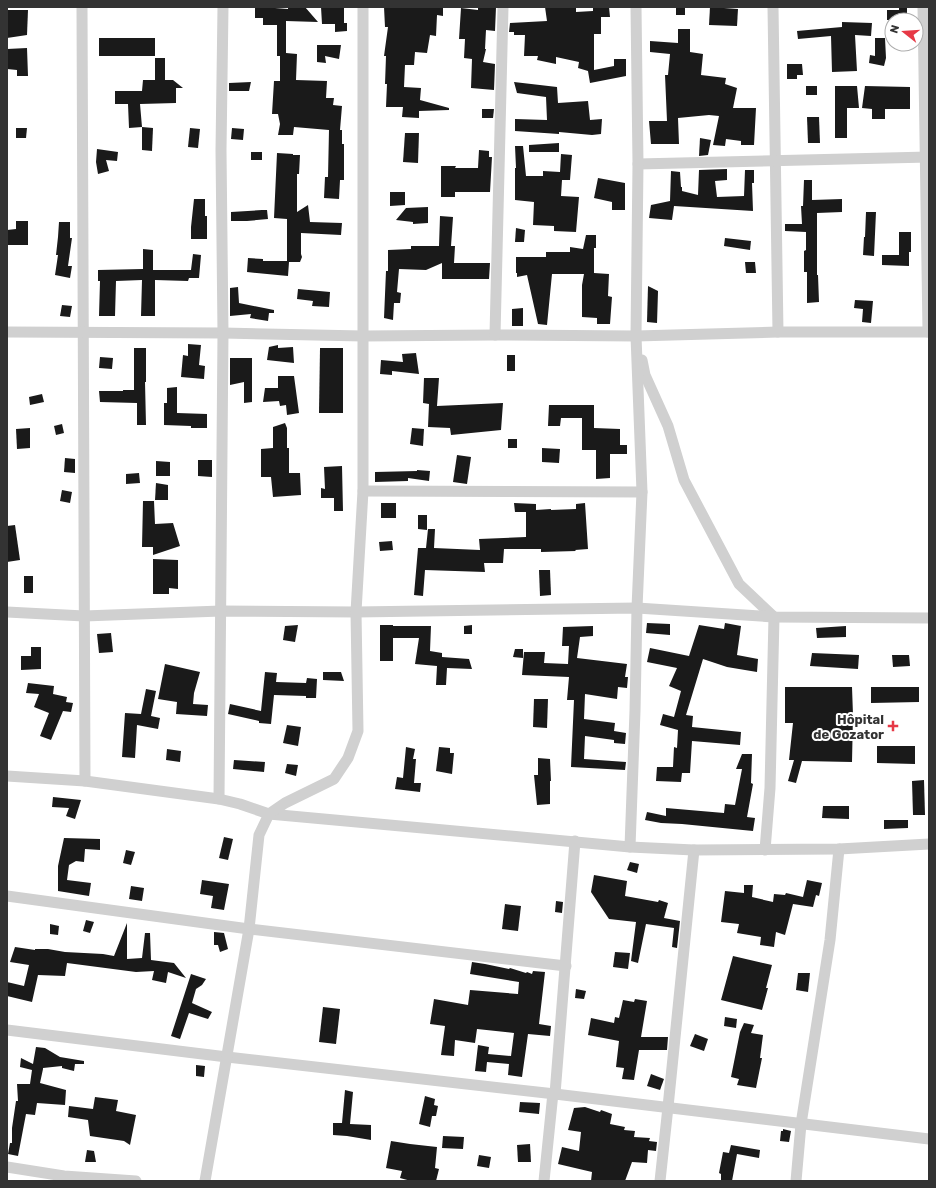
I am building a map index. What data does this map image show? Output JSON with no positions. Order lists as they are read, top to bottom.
{
  "places": {
    "health": ["Hôpital de Gozator"]
  },
  "north": "left"
}
